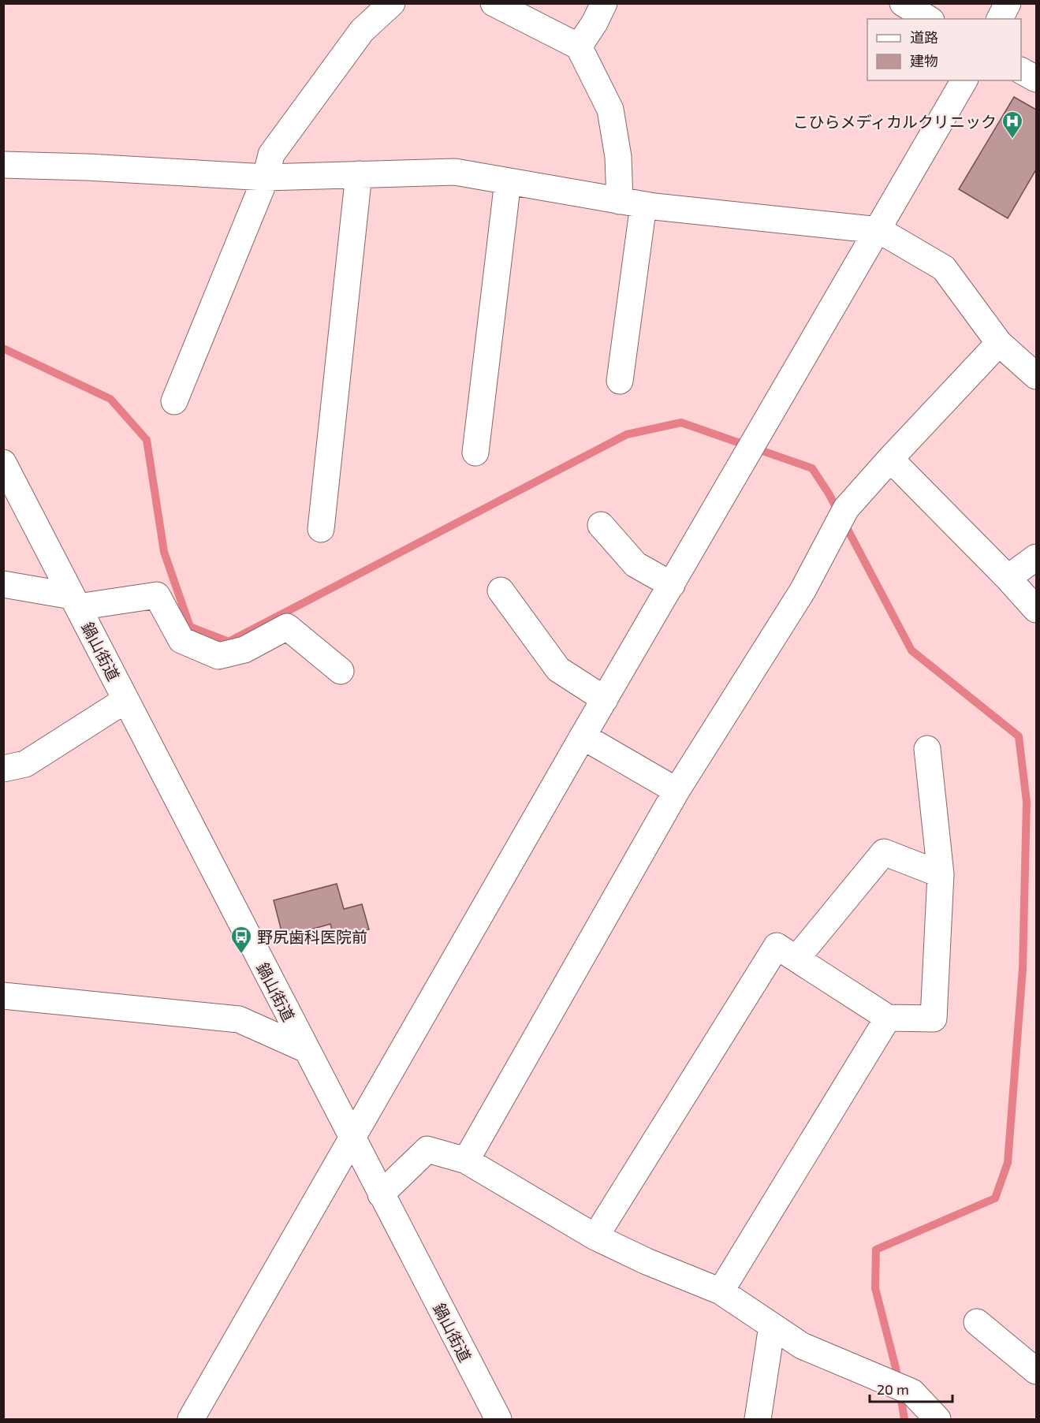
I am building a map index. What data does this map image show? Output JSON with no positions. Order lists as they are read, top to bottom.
{
  "streets": {
    "street": ["鍋山街道"]
  },
  "places": {
    "hospital": ["こひらメディカルクリニック"],
    "bus stop": ["野尻歯科医院前"]
  },
  "legend": ["道路", "建物"],
  "scale_bar": "20 m"
}
